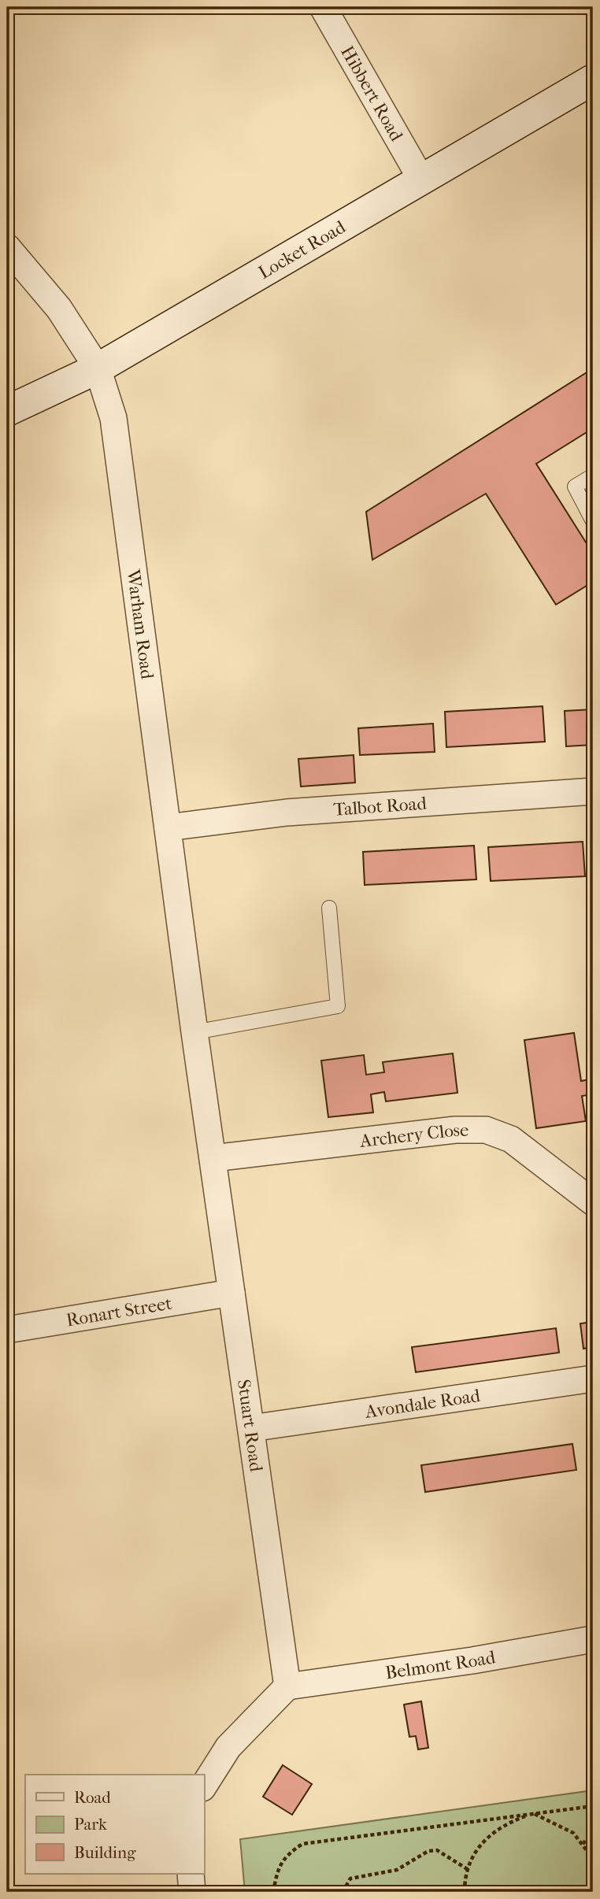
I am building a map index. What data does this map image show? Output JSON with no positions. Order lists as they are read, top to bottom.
{
  "streets": {
    "street": [
      "Hibbert Road",
      "Locket Road",
      "Warham Road",
      "Talbot Road",
      "Archery Close",
      "Ronart Street",
      "Avondale Road",
      "Stuart Road",
      "Belmont Road"
    ]
  },
  "crossings": [
    ["Hibbert Road", "Locket Road"],
    ["Locket Road", "Warham Road"],
    ["Warham Road", "Talbot Road"],
    ["Warham Road", "Stuart Road"],
    ["Archery Close", "Stuart Road"],
    ["Ronart Street", "Stuart Road"],
    ["Avondale Road", "Stuart Road"],
    ["Stuart Road", "Belmont Road"]
  ],
  "legend": ["Road", "Park", "Building"]
}
